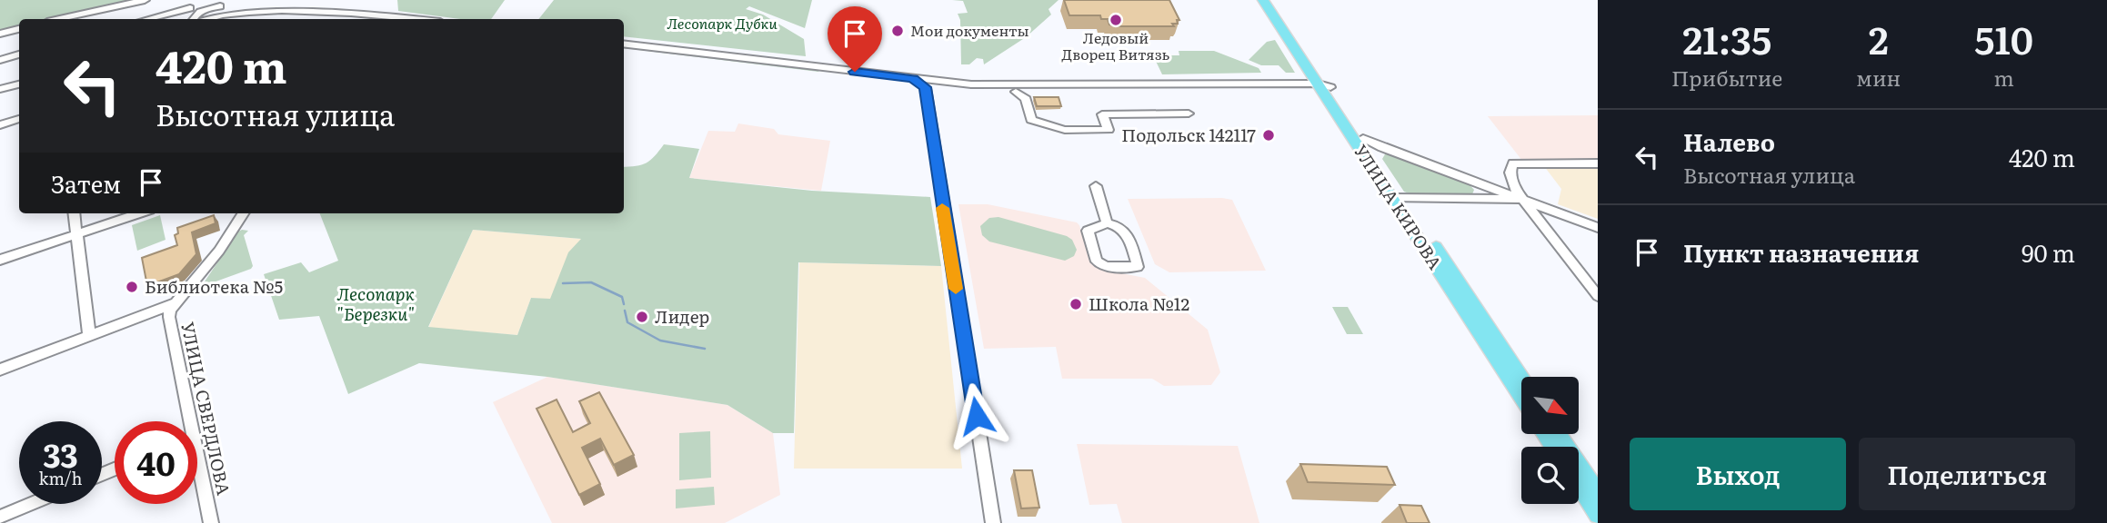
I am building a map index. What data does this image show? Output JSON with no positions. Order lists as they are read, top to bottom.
{
  "streets": {
    "main road": ["УЛИЦА КИРОВА"],
    "street": ["УЛИЦА СВЕРДЛОВА"]
  },
  "parks": ["Лесопарк Дубки", "Лесопарк \"Березки\""],
  "places": [
    "Ледовый Дворец Витязь",
    "Мои документы",
    "Подольск 142117",
    "Библиотека №5",
    "Школа №12",
    "Лидер"
  ],
  "north": "bottom right",
  "page": {
    "eta": [
      "21:35",
      "Прибытие",
      "2",
      "мин",
      "510",
      "m"
    ],
    "turn": ["420 m", "Высотная улица"],
    "list": [
      {
        "name": "Налево",
        "note": "Высотная улица",
        "value": "420 m"
      },
      {
        "name": "Пункт назначения",
        "value": "90 m"
      }
    ],
    "then": "Затем",
    "speed": "33 km/h",
    "limit": "40",
    "buttons": ["Выход", "Поделиться"]
  }
}
